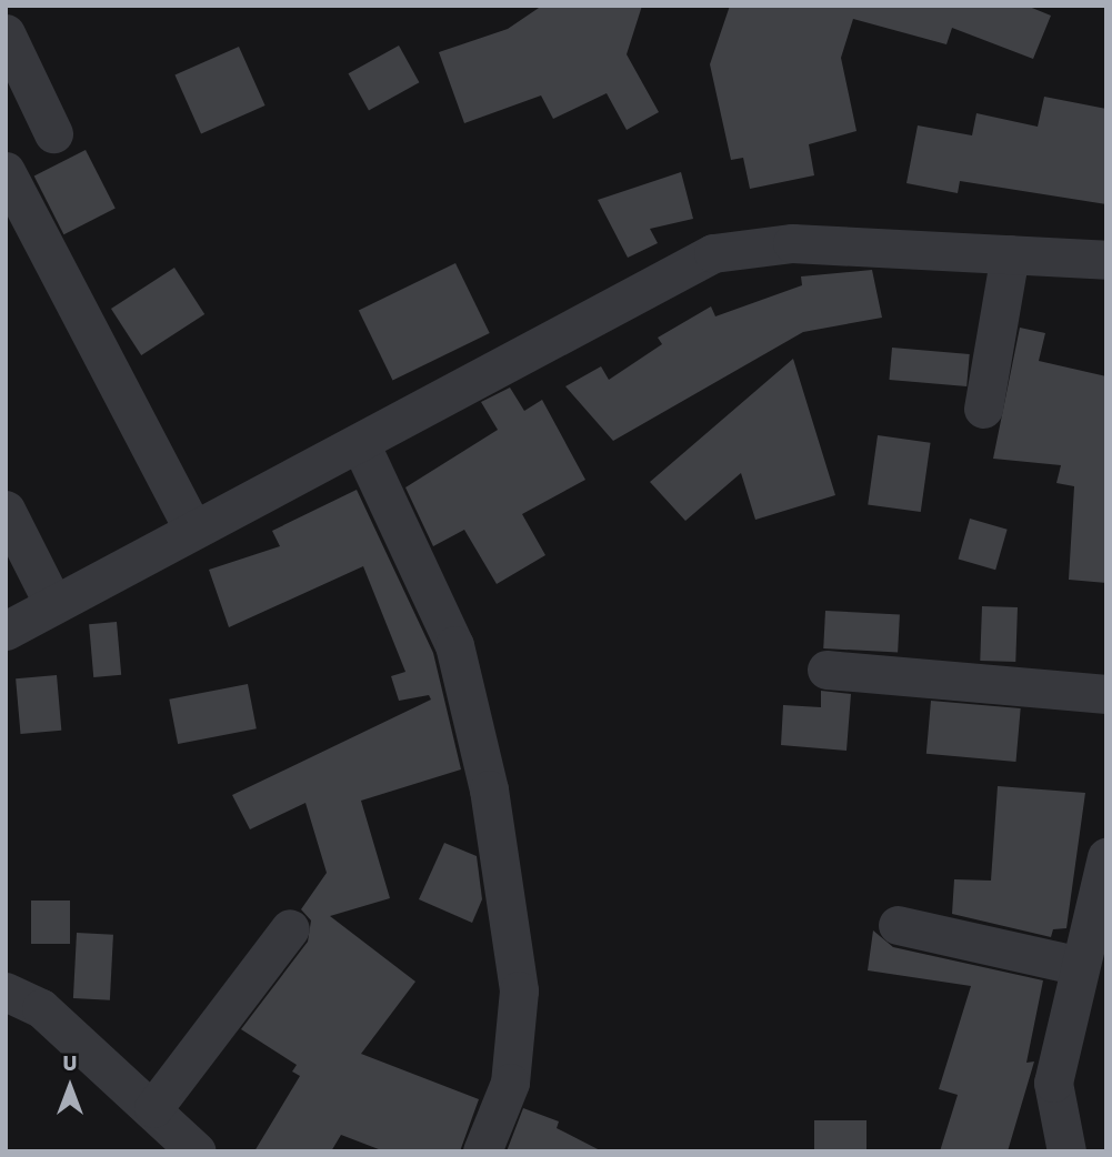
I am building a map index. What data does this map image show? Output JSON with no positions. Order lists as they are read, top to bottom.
{
  "north": "top"
}
